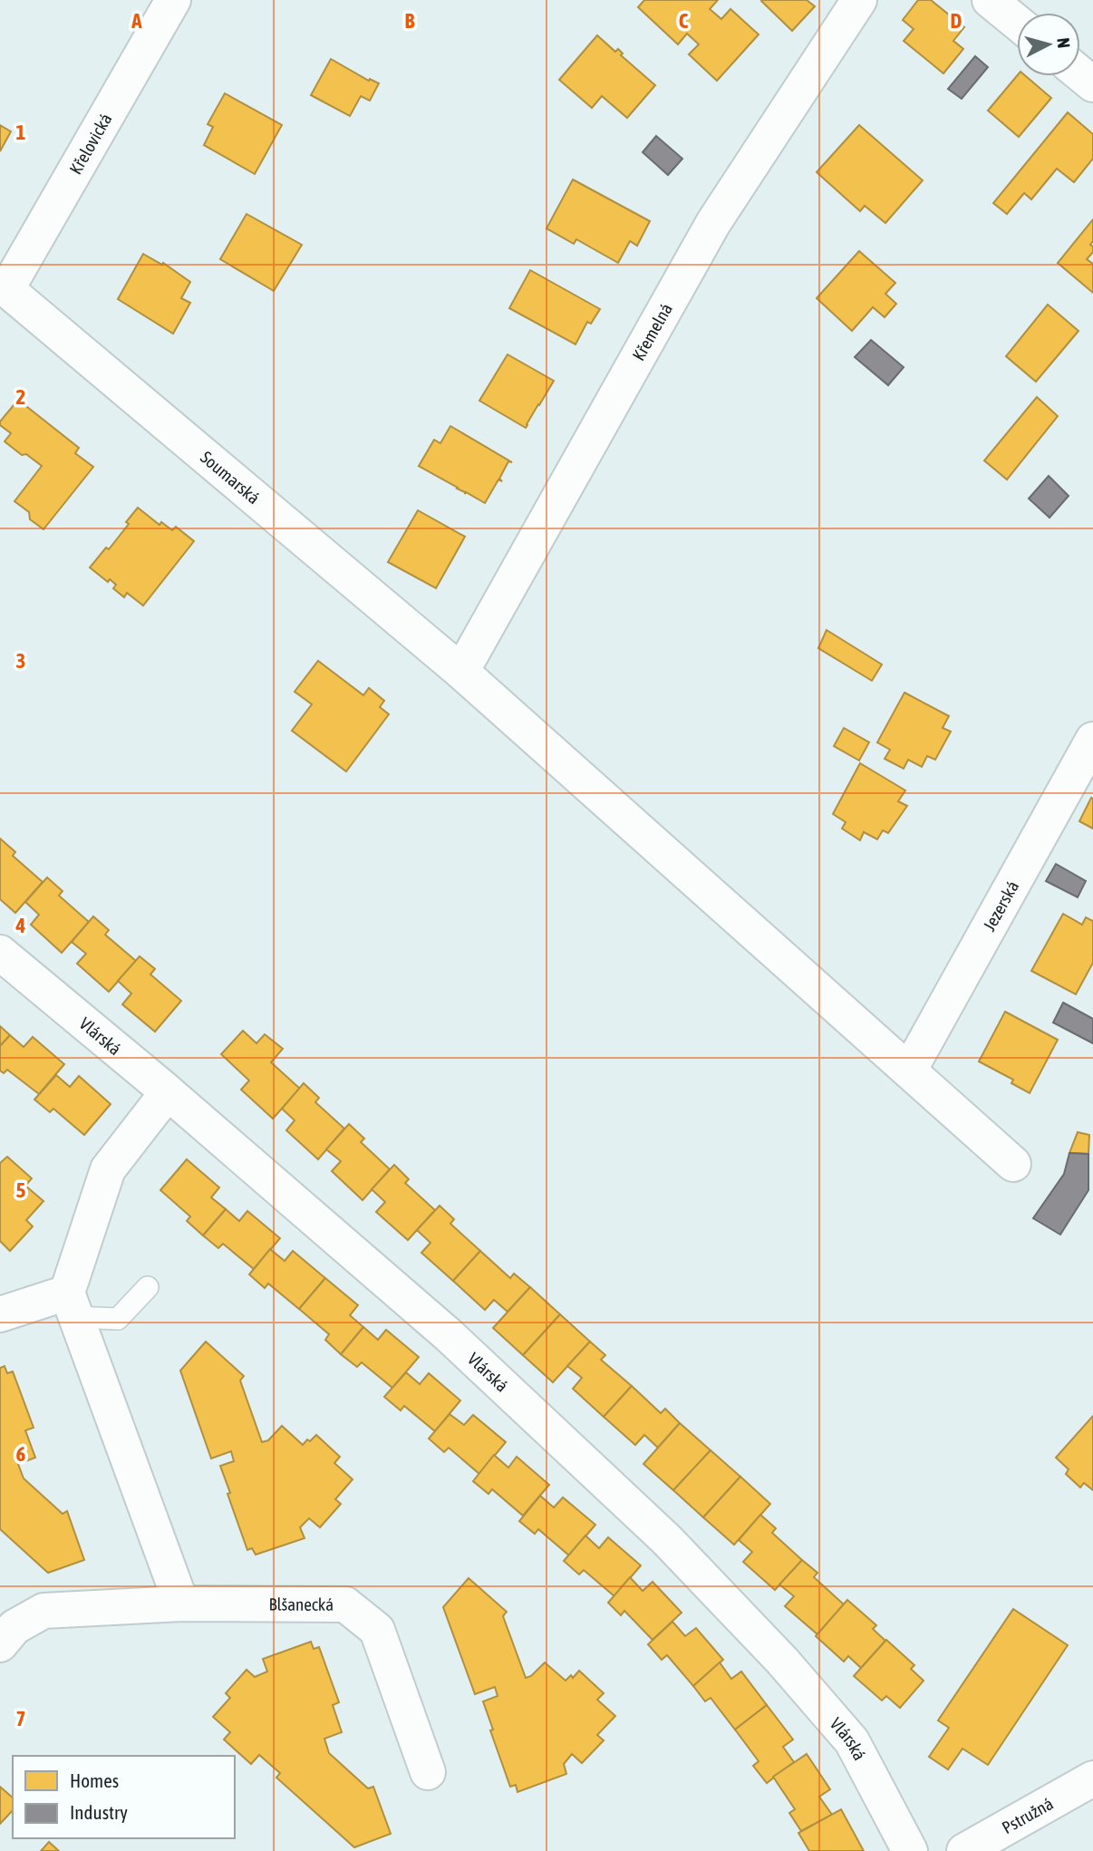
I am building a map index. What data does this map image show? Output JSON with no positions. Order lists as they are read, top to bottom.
{
  "streets": {
    "street": [
      "Křelovická",
      "Křemelná",
      "Soumarská",
      "Jezerská",
      "Vlárská",
      "Blšanecká",
      "Pstružná"
    ]
  },
  "crossings": [
    ["Křelovická", "Soumarská"],
    ["Křemelná", "Soumarská"],
    ["Soumarská", "Jezerská"]
  ],
  "legend": ["Homes", "Industry"],
  "north": "right",
  "grid": {
    "columns": [
      "A",
      "B",
      "C",
      "D"
    ],
    "rows": [
      "1",
      "2",
      "3",
      "4",
      "5",
      "6",
      "7"
    ]
  }
}
